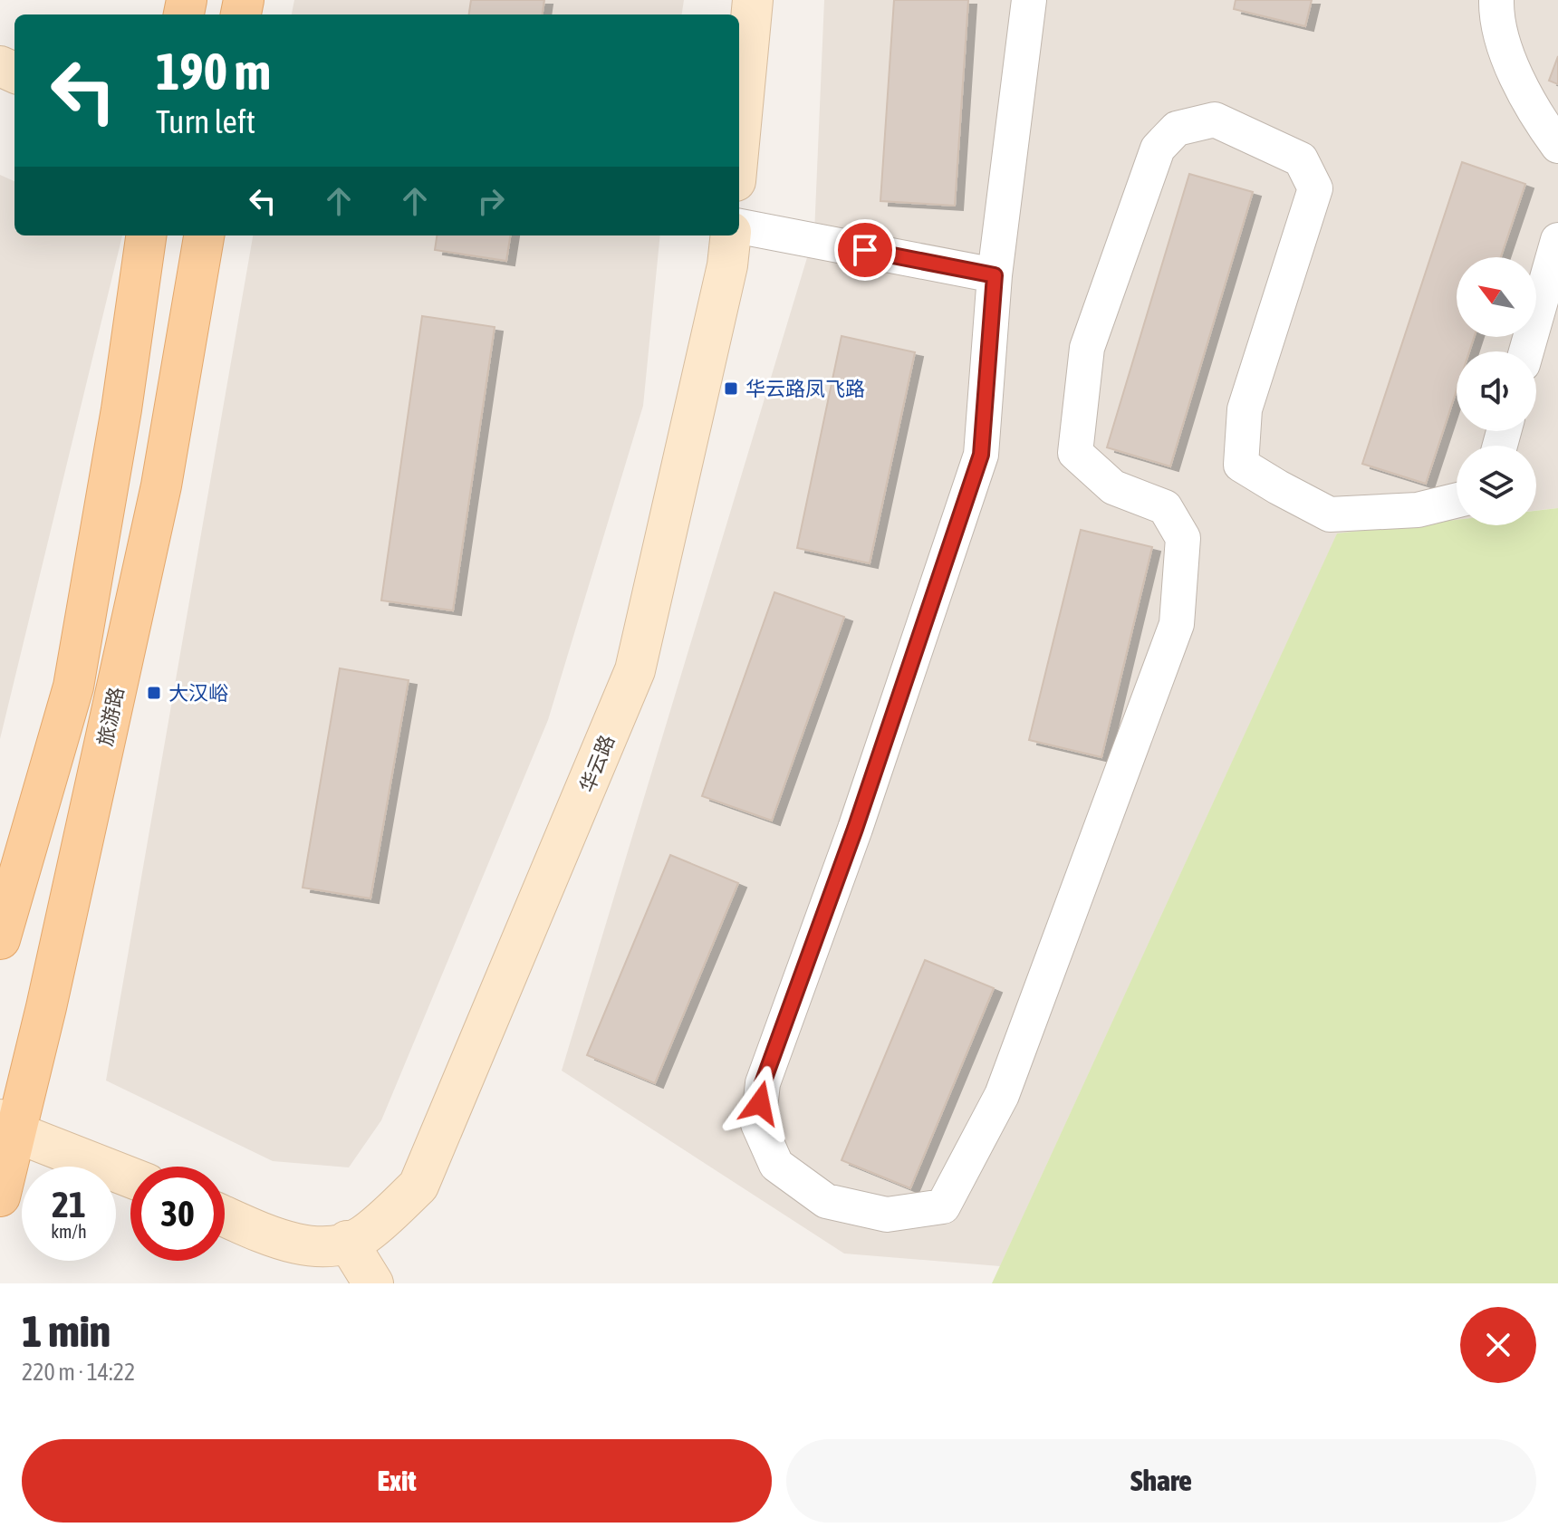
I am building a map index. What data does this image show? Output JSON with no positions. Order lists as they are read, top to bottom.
{
  "streets": {
    "main road": ["旅游路"],
    "street": ["华云路"]
  },
  "places": {
    "transit": ["华云路凤飞路", "大汉峪"]
  },
  "north": "top left",
  "page": {
    "turn": ["190 m", "Turn left"],
    "speed": "21 km/h",
    "limit": "30",
    "heading": ["1 min", "220 m · 14:22"],
    "buttons": ["Exit", "Share"]
  }
}
